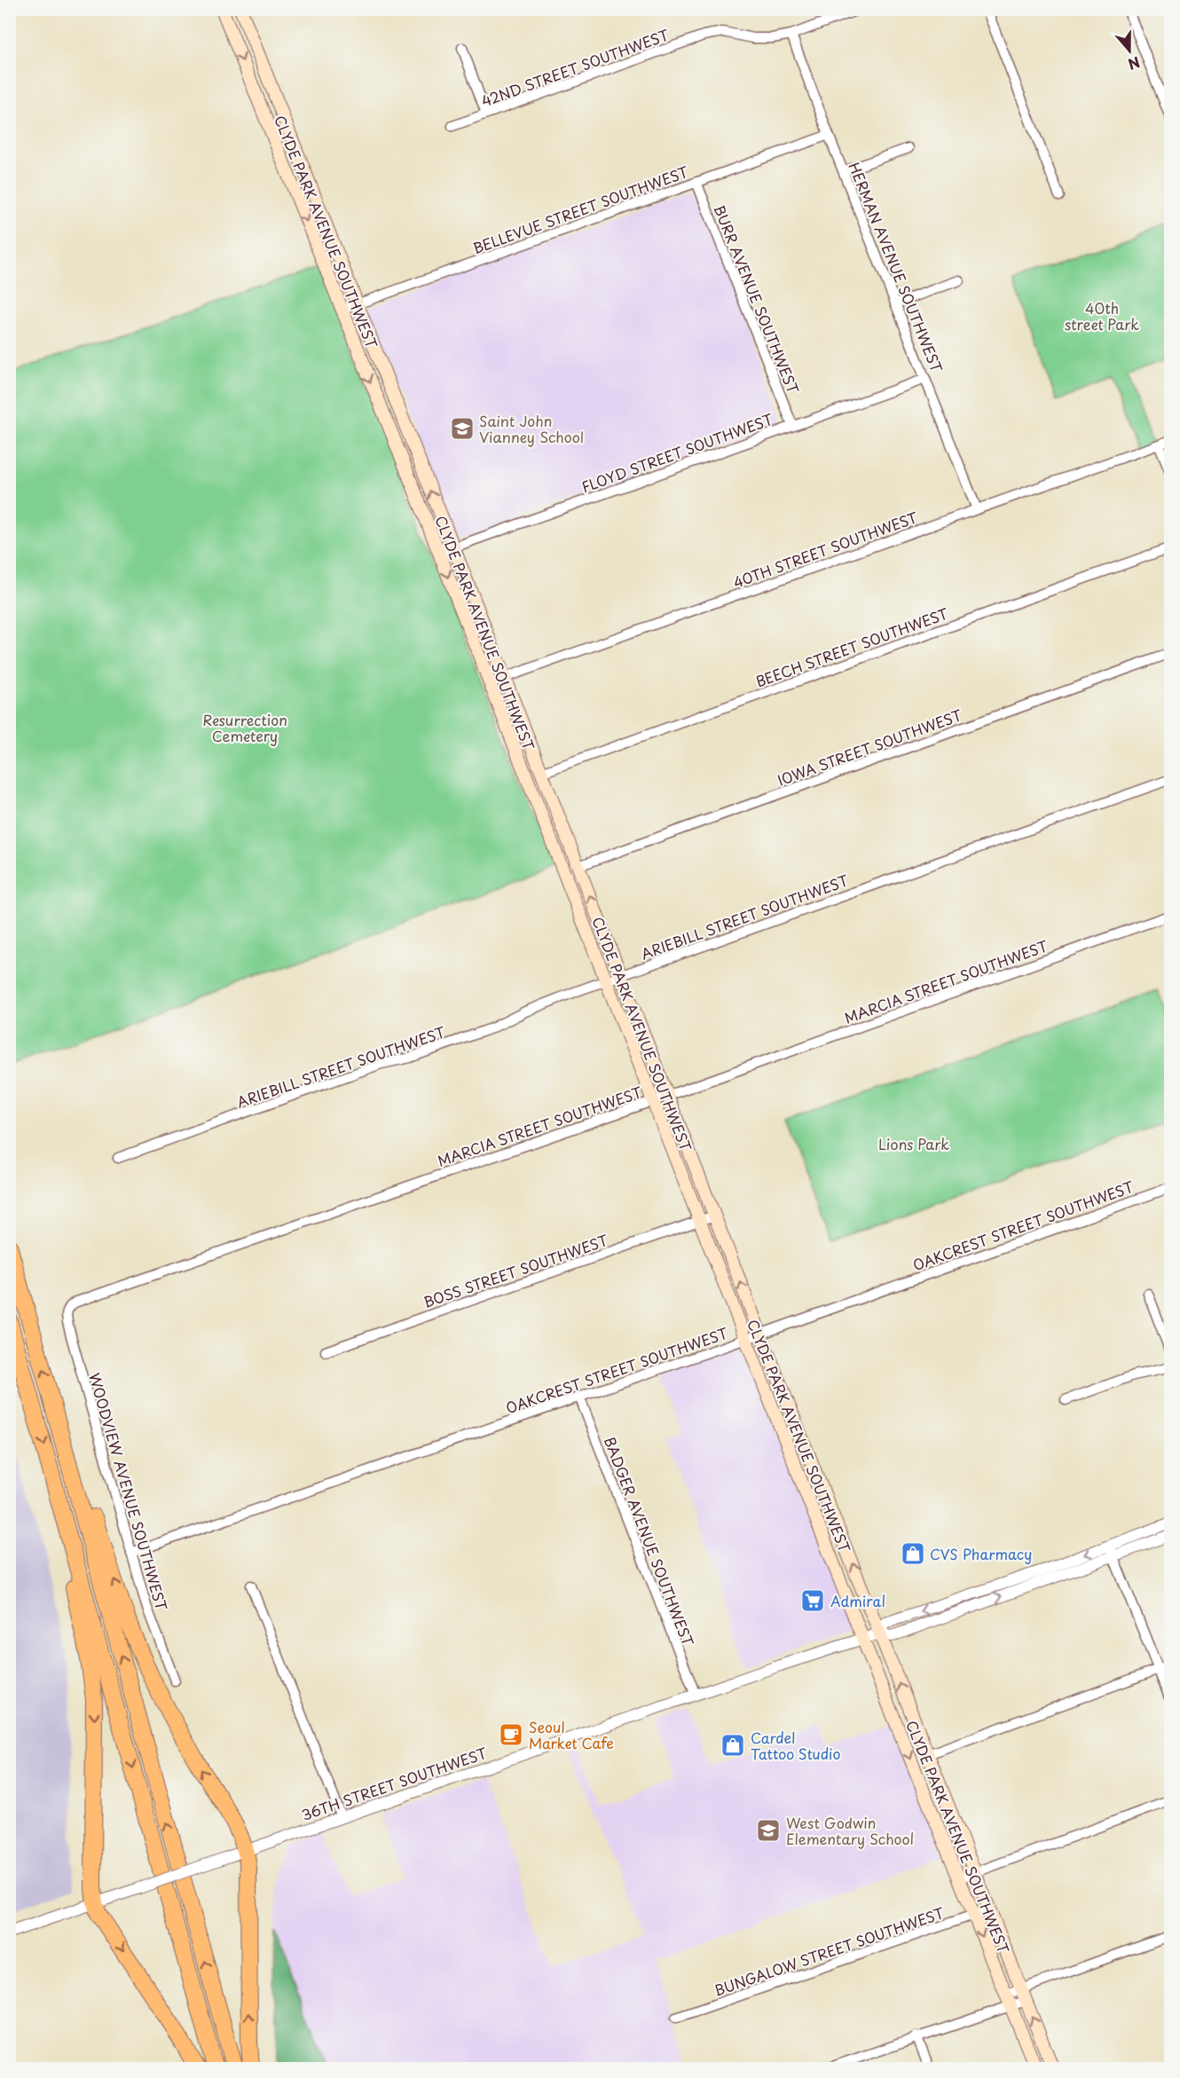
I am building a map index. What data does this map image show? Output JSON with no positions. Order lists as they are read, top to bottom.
{
  "streets": {
    "main road": ["CLYDE PARK AVENUE SOUTHWEST"],
    "street": [
      "42ND STREET SOUTHWEST",
      "BELLEVUE STREET SOUTHWEST",
      "HERMAN AVENUE SOUTHWEST",
      "BURR AVENUE SOUTHWEST",
      "FLOYD STREET SOUTHWEST",
      "40TH STREET SOUTHWEST",
      "BEECH STREET SOUTHWEST",
      "IOWA STREET SOUTHWEST",
      "ARIEBILL STREET SOUTHWEST",
      "MARCIA STREET SOUTHWEST",
      "OAKCREST STREET SOUTHWEST",
      "BOSS STREET SOUTHWEST",
      "WOODVIEW AVENUE SOUTHWEST",
      "BADGER AVENUE SOUTHWEST",
      "36TH STREET SOUTHWEST",
      "BUNGALOW STREET SOUTHWEST"
    ]
  },
  "crossings": [
    ["42ND STREET SOUTHWEST", "HERMAN AVENUE SOUTHWEST"],
    ["BELLEVUE STREET SOUTHWEST", "CLYDE PARK AVENUE SOUTHWEST"],
    ["BELLEVUE STREET SOUTHWEST", "HERMAN AVENUE SOUTHWEST"],
    ["BELLEVUE STREET SOUTHWEST", "BURR AVENUE SOUTHWEST"],
    ["CLYDE PARK AVENUE SOUTHWEST", "FLOYD STREET SOUTHWEST"],
    ["CLYDE PARK AVENUE SOUTHWEST", "40TH STREET SOUTHWEST"],
    ["CLYDE PARK AVENUE SOUTHWEST", "BEECH STREET SOUTHWEST"],
    ["CLYDE PARK AVENUE SOUTHWEST", "IOWA STREET SOUTHWEST"],
    ["CLYDE PARK AVENUE SOUTHWEST", "ARIEBILL STREET SOUTHWEST"],
    ["CLYDE PARK AVENUE SOUTHWEST", "MARCIA STREET SOUTHWEST"],
    ["CLYDE PARK AVENUE SOUTHWEST", "OAKCREST STREET SOUTHWEST"],
    ["CLYDE PARK AVENUE SOUTHWEST", "BOSS STREET SOUTHWEST"],
    ["CLYDE PARK AVENUE SOUTHWEST", "36TH STREET SOUTHWEST"],
    ["CLYDE PARK AVENUE SOUTHWEST", "BUNGALOW STREET SOUTHWEST"],
    ["HERMAN AVENUE SOUTHWEST", "FLOYD STREET SOUTHWEST"],
    ["HERMAN AVENUE SOUTHWEST", "40TH STREET SOUTHWEST"],
    ["BURR AVENUE SOUTHWEST", "FLOYD STREET SOUTHWEST"],
    ["MARCIA STREET SOUTHWEST", "WOODVIEW AVENUE SOUTHWEST"],
    ["OAKCREST STREET SOUTHWEST", "WOODVIEW AVENUE SOUTHWEST"],
    ["OAKCREST STREET SOUTHWEST", "BADGER AVENUE SOUTHWEST"],
    ["BADGER AVENUE SOUTHWEST", "36TH STREET SOUTHWEST"]
  ],
  "parks": ["40th street Park", "Resurrection Cemetery", "Lions Park"],
  "places": {
    "school or university": ["Saint John Vianney School", "West Godwin Elementary School"],
    "shop": ["CVS Pharmacy", "Cardel Tattoo Studio"],
    "supermarket": ["Admiral"],
    "cafe": ["Seoul Market Cafe"]
  },
  "north": "bottom"
}
